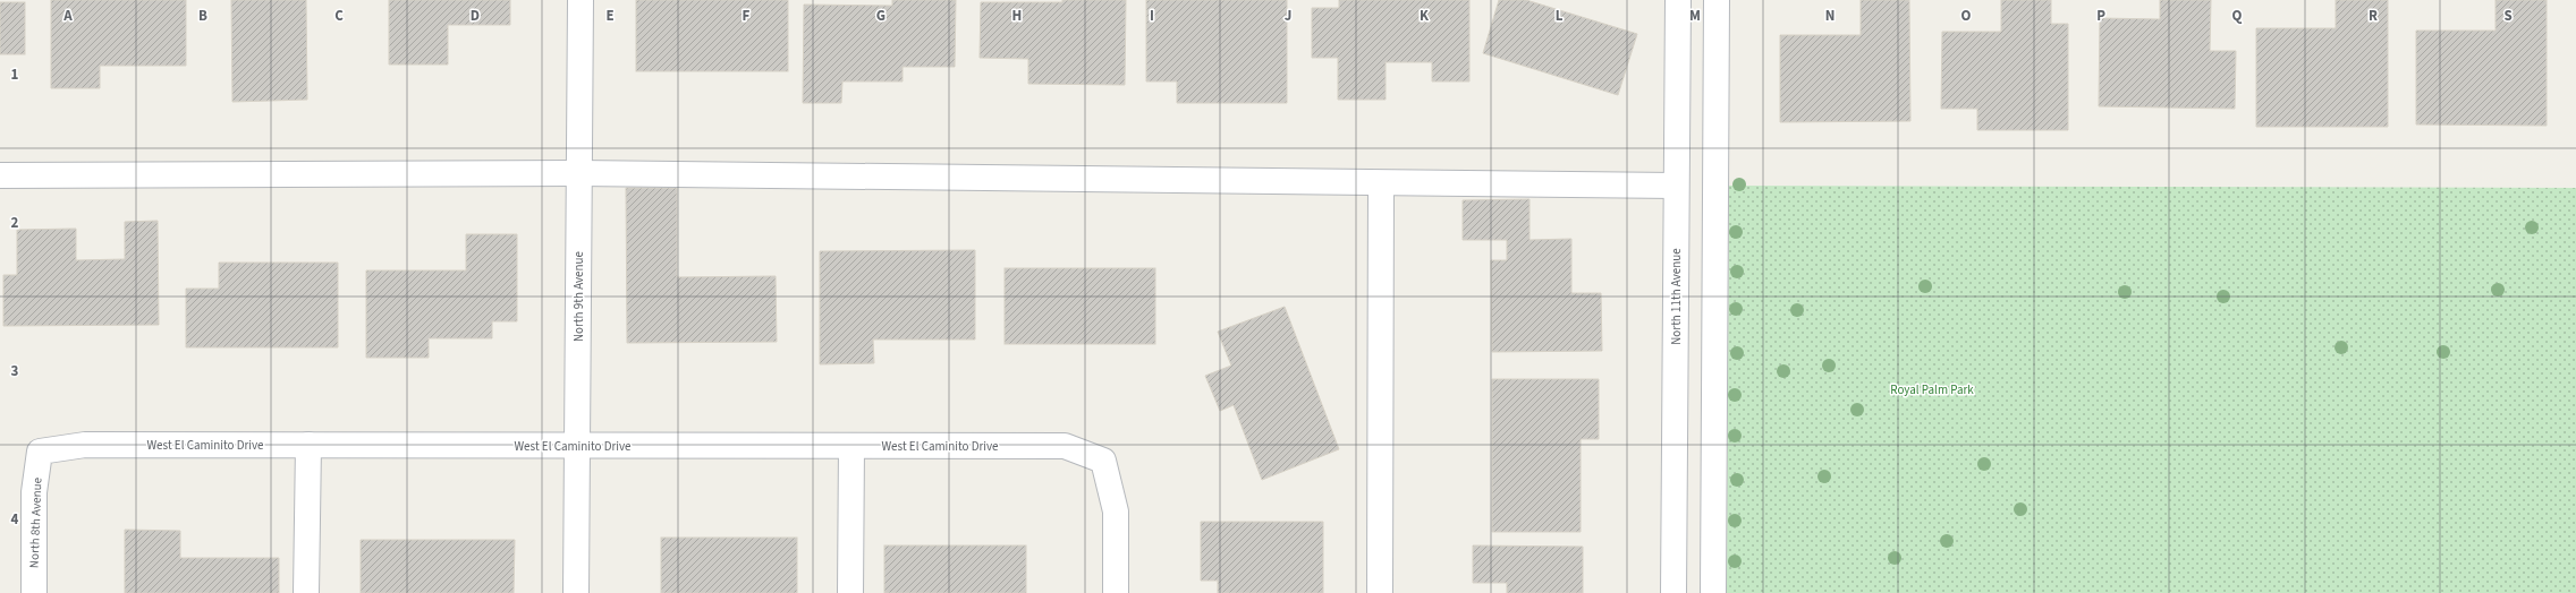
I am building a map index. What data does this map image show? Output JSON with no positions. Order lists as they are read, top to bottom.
{
  "streets": {
    "street": [
      "North 9th Avenue",
      "North 11th Avenue",
      "West El Caminito Drive",
      "North 8th Avenue"
    ]
  },
  "crossings": [
    ["North 9th Avenue", "West El Caminito Drive"],
    ["West El Caminito Drive", "North 8th Avenue"]
  ],
  "parks": ["Royal Palm Park"],
  "grid": {
    "columns": [
      "A",
      "B",
      "C",
      "D",
      "E",
      "F",
      "G",
      "H",
      "I",
      "J",
      "K",
      "L",
      "M",
      "N",
      "O",
      "P",
      "Q",
      "R",
      "S"
    ],
    "rows": [
      "1",
      "2",
      "3",
      "4"
    ]
  }
}
